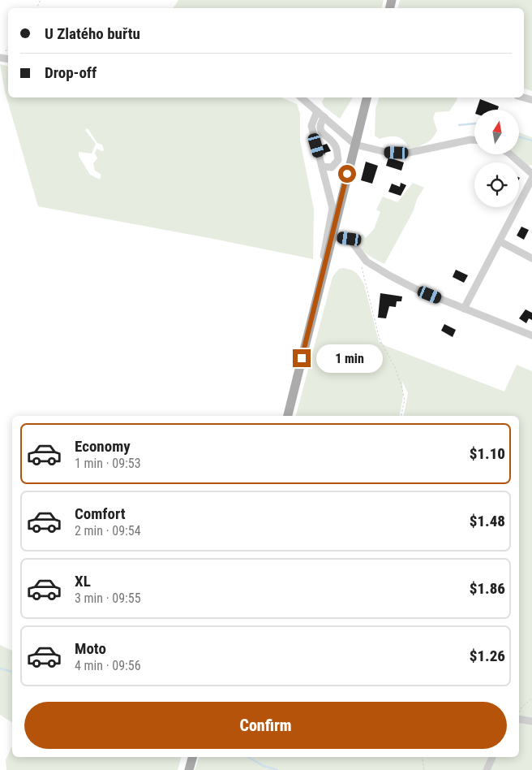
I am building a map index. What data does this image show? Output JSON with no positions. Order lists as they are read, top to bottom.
{
  "north": "top",
  "page": {
    "banner": ["U Zlatého buřtu", "Drop-off"],
    "bubble": "1 min",
    "list": [
      {
        "name": "Economy",
        "note": "1 min · 09:53",
        "value": "$1.10"
      },
      {
        "name": "Comfort",
        "note": "2 min · 09:54",
        "value": "$1.48"
      },
      {
        "name": "XL",
        "note": "3 min · 09:55",
        "value": "$1.86"
      },
      {
        "name": "Moto",
        "note": "4 min · 09:56",
        "value": "$1.26"
      }
    ],
    "buttons": "Confirm"
  }
}
